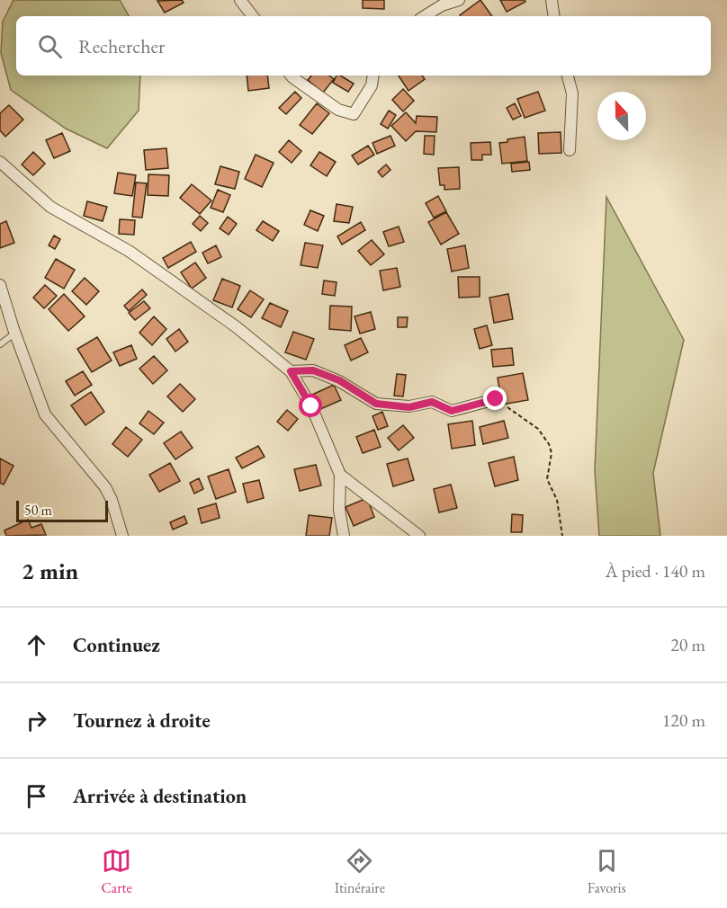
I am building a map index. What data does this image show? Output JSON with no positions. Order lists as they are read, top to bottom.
{
  "scale_bar": "50 m",
  "north": "top",
  "page": {
    "search": "Rechercher",
    "scale": "50 m",
    "heading": ["2 min", "À pied · 140 m"],
    "list": [
      ["Continuez", "20 m"],
      ["Tournez à droite", "120 m"],
      "Arrivée à destination"
    ],
    "nav": ["Carte", "Itinéraire", "Favoris"]
  }
}
